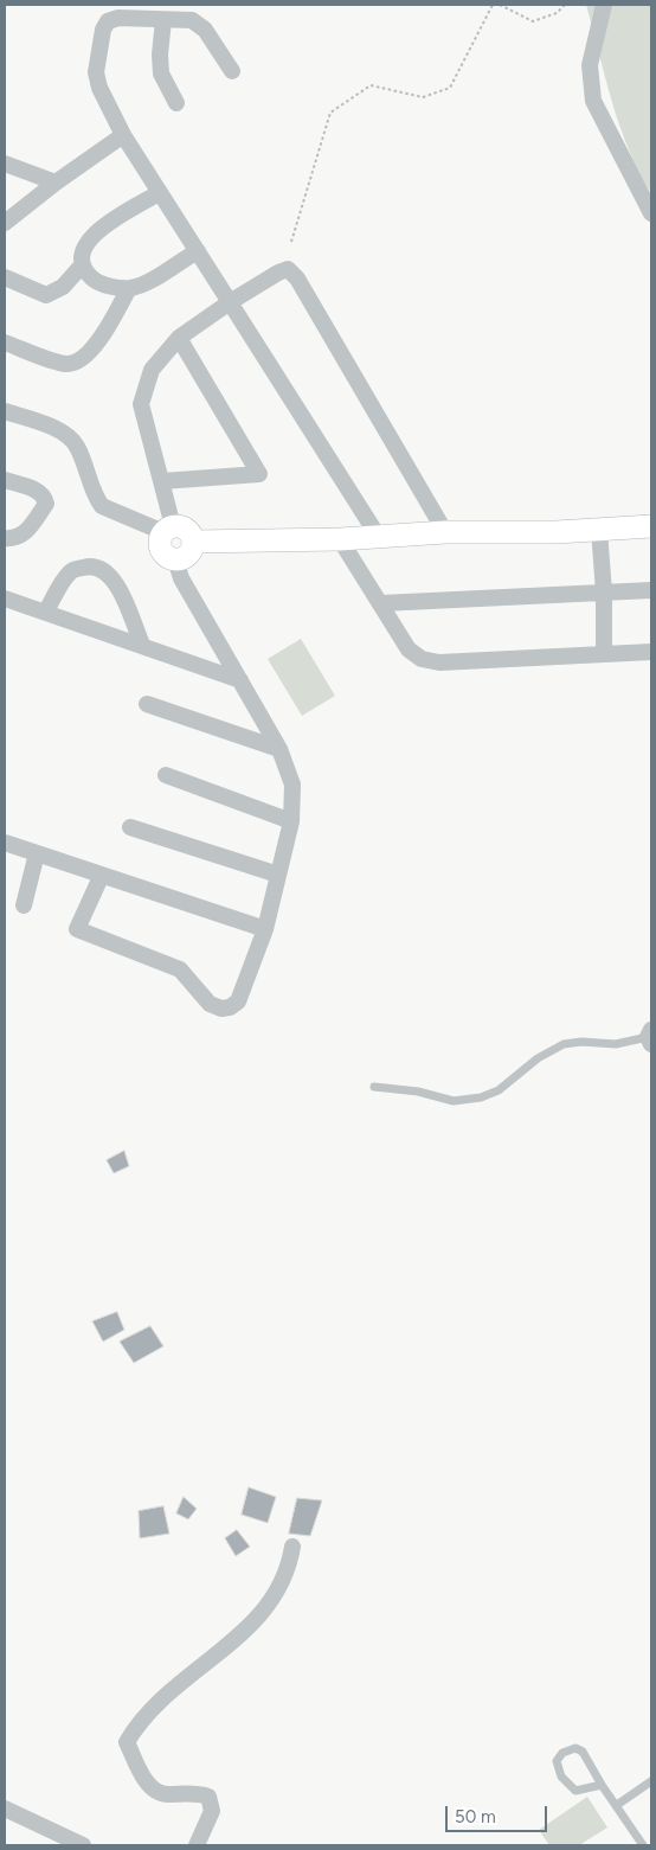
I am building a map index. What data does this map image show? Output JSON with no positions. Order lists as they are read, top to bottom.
{
  "scale_bar": "50 m"
}
